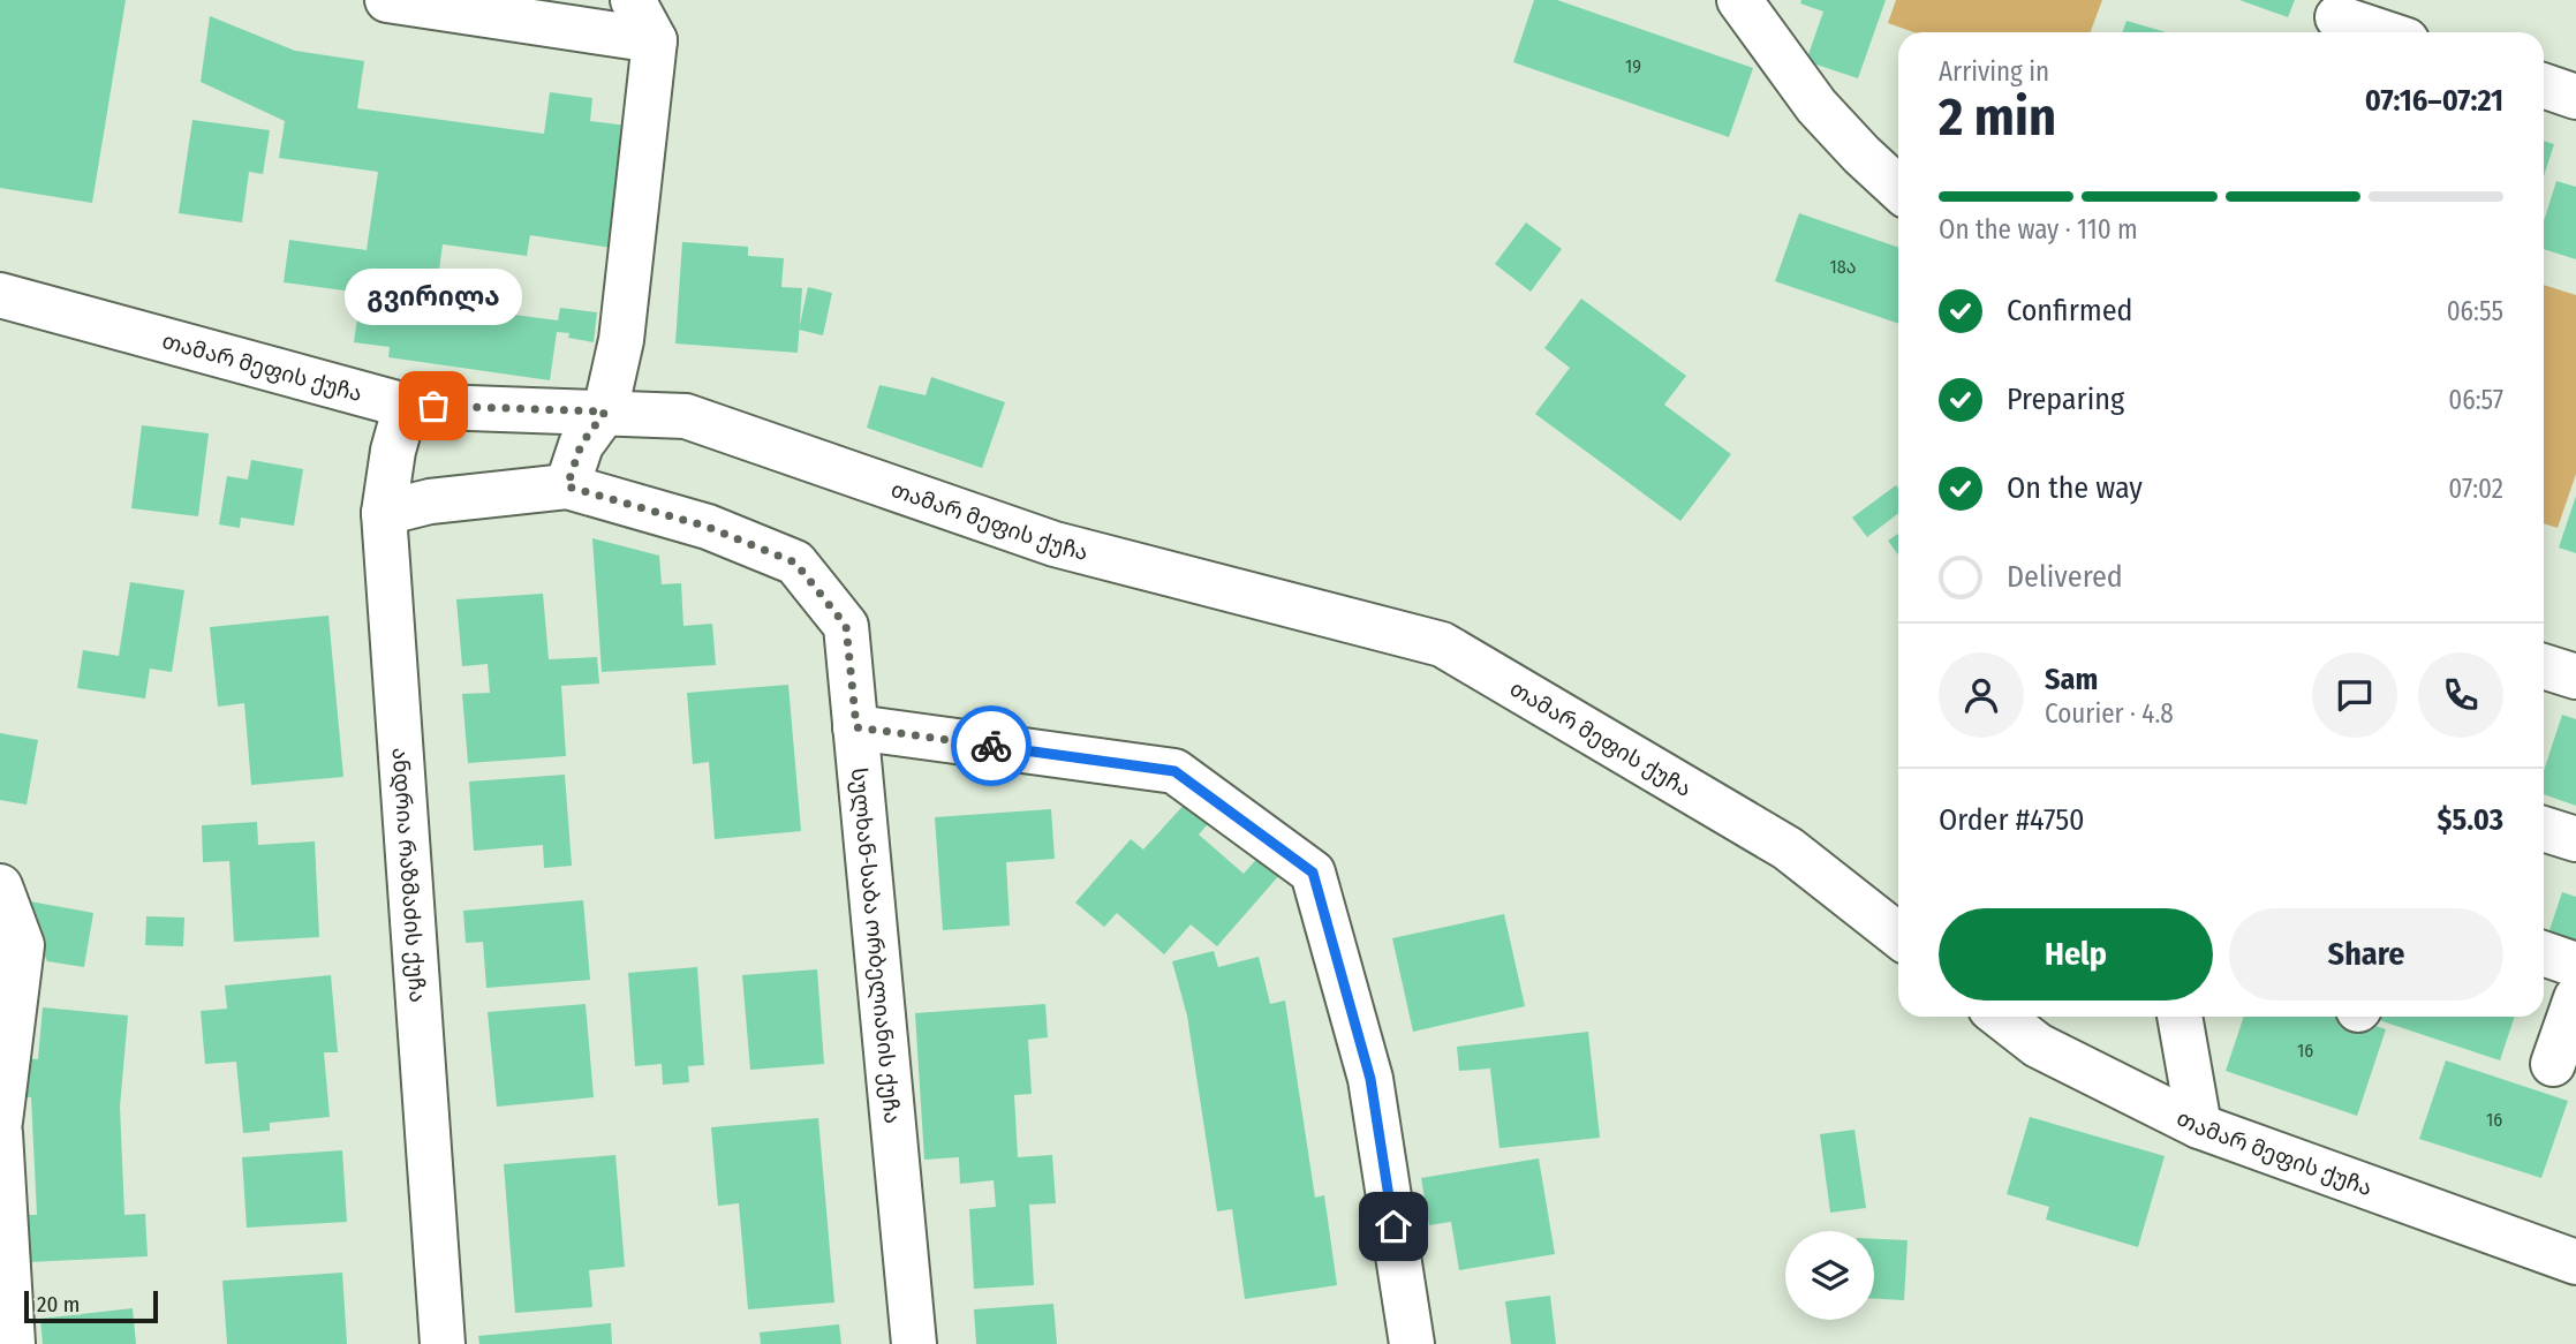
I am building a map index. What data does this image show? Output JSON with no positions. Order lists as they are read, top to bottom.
{
  "streets": {
    "street": ["თამარ მეფის ქუჩა", "ანდრია რაზმაძის ქუჩა", "სულხან-საბა ორბელიანის ქუჩა"]
  },
  "crossings": [
    ["თამარ მეფის ქუჩა", "ანდრია რაზმაძის ქუჩა"],
    ["ანდრია რაზმაძის ქუჩა", "სულხან-საბა ორბელიანის ქუჩა"]
  ],
  "places": ["გვირილა"],
  "house_numbers": [
    "19",
    "18ა",
    "16",
    "16"
  ],
  "scale_bar": "20 m",
  "page": {
    "heading": ["2 min", "Arriving in", "07:16–07:21"],
    "panel": [
      "Sam",
      "Courier · 4.8",
      "Order #4750",
      "$5.03"
    ],
    "bar": "On the way · 110 m",
    "list": [
      ["Confirmed", "06:55"],
      ["Preparing", "06:57"],
      ["On the way", "07:02"],
      "Delivered"
    ],
    "bubble": "გვირილა",
    "buttons": ["Help", "Share"],
    "scale": "20 m"
  }
}
